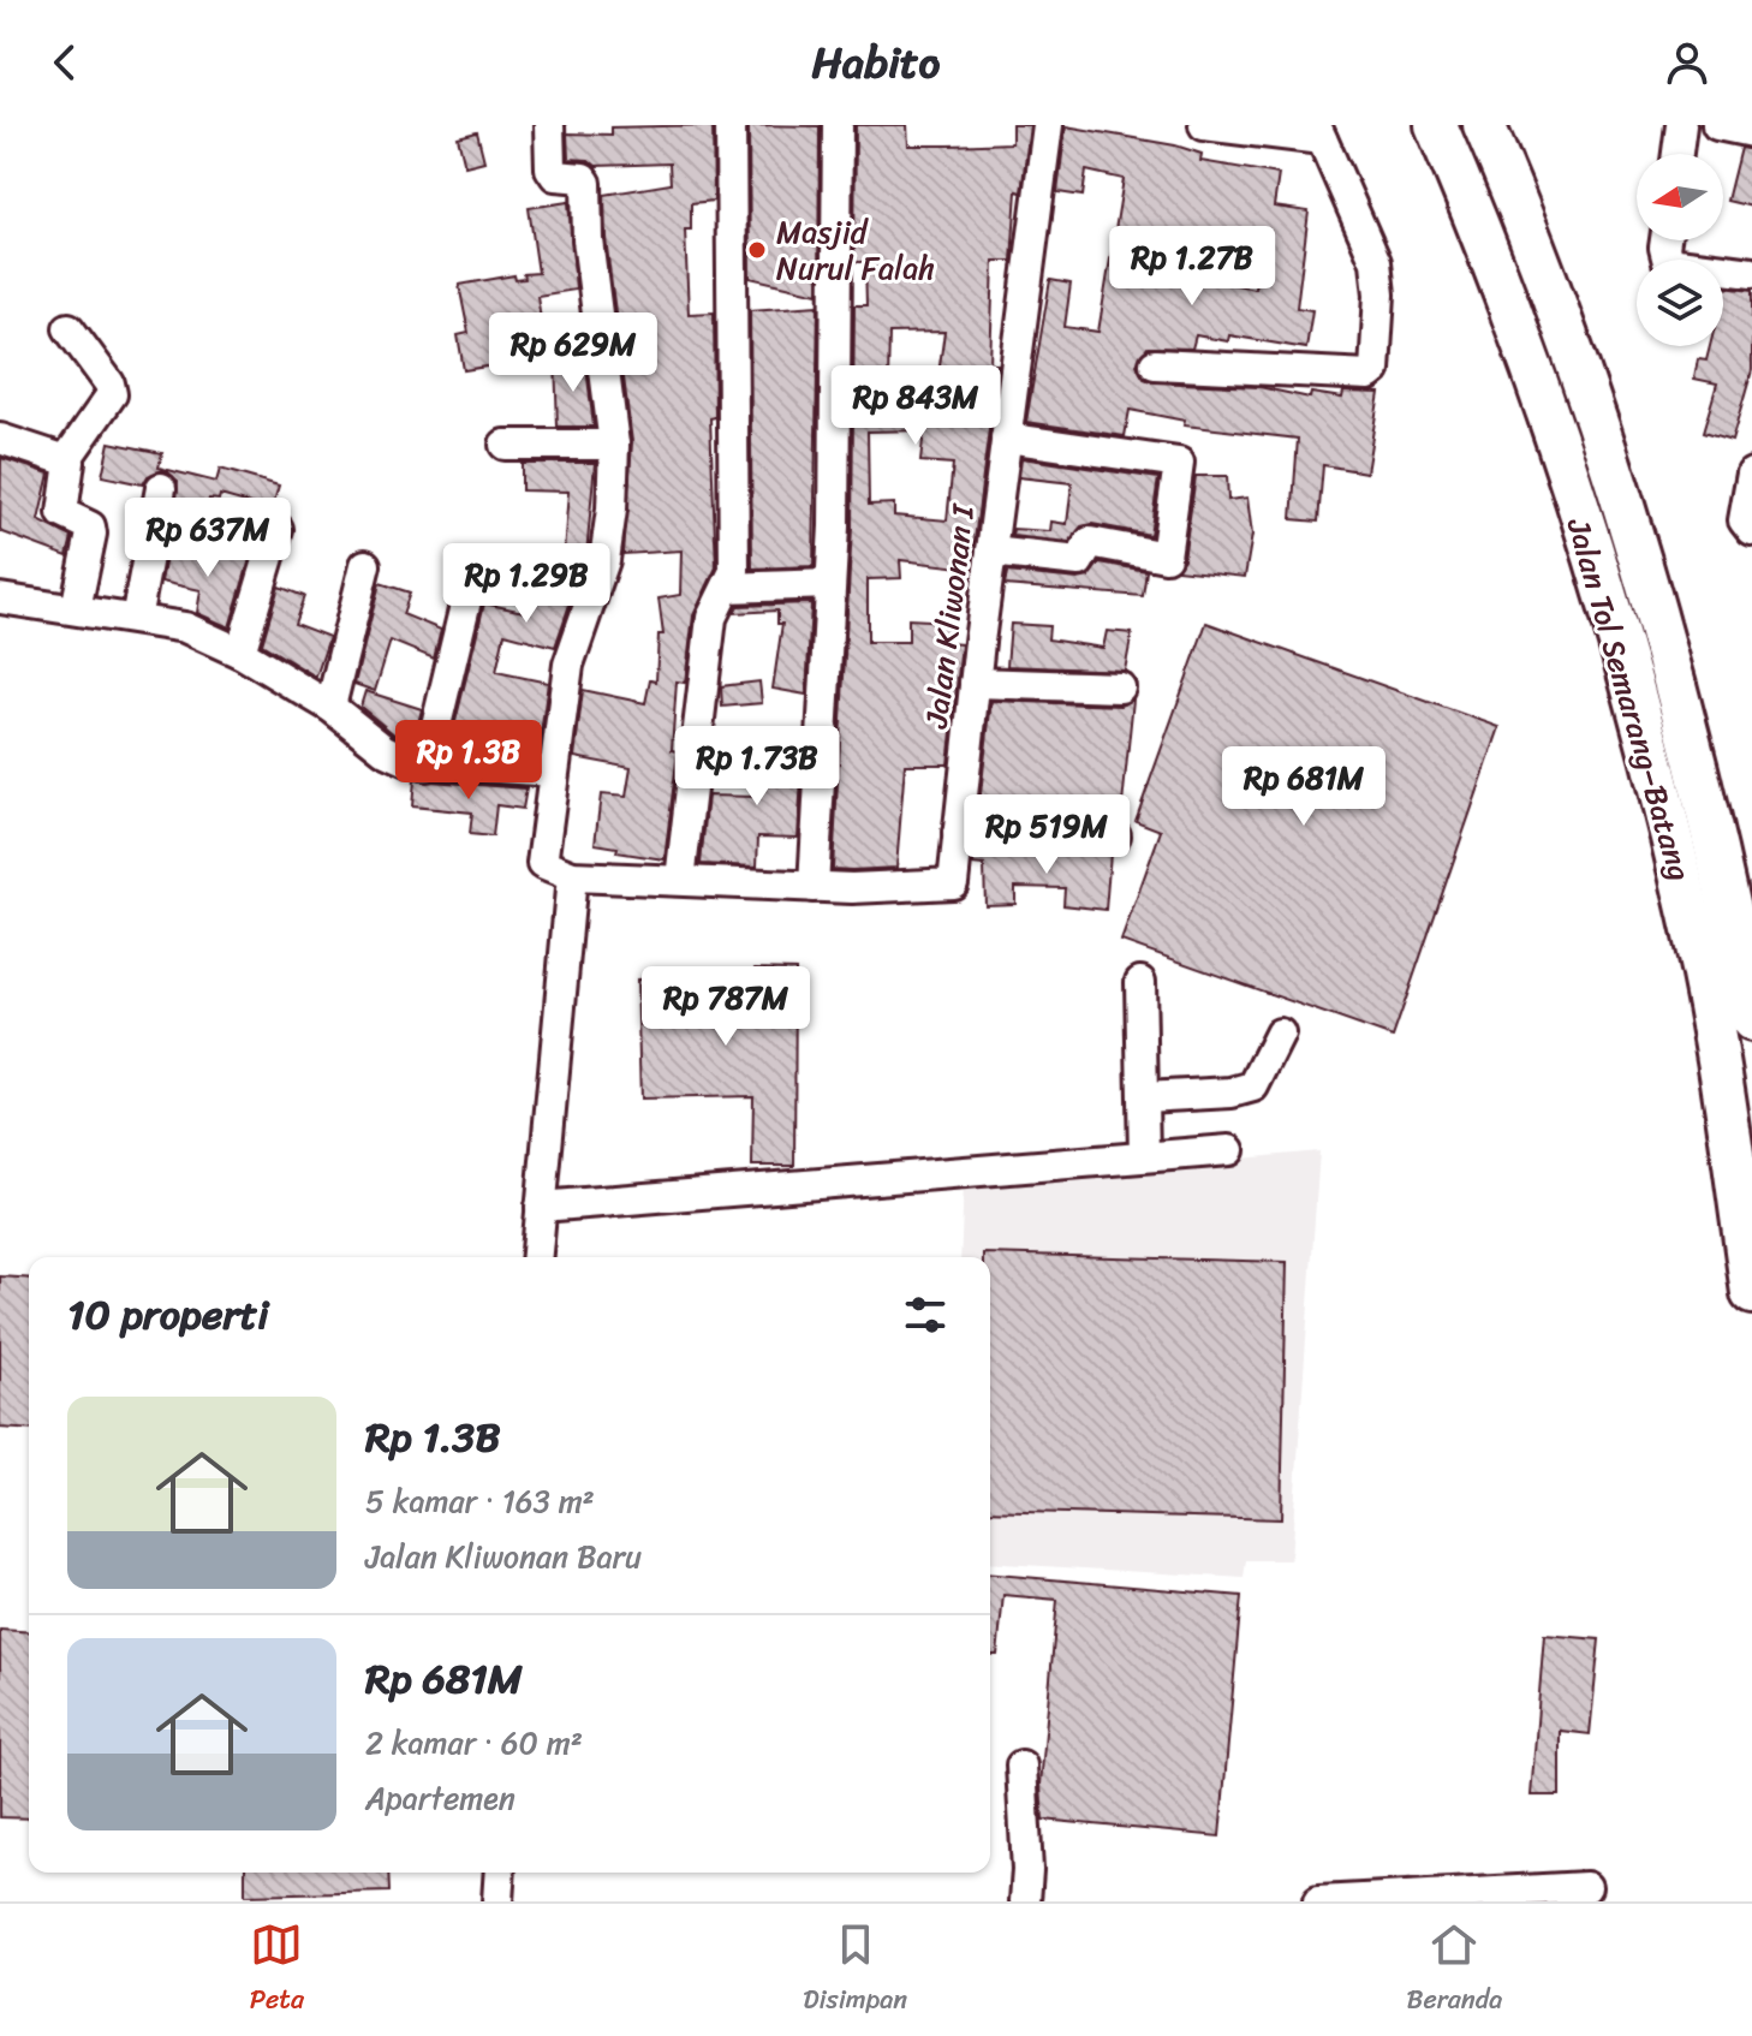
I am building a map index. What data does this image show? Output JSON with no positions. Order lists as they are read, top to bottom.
{
  "streets": {
    "highway": ["Jalan Tol Semarang–Batang"],
    "street": ["Jalan Kliwonan I"]
  },
  "places": ["Masjid Nurul Falah"],
  "north": "left",
  "page": {
    "header": "Habito",
    "price": [
      "Rp 1.27B",
      "Rp 629M",
      "Rp 843M",
      "Rp 637M",
      "Rp 1.29B",
      "Rp 1.3B",
      "Rp 1.73B",
      "Rp 681M",
      "Rp 519M",
      "Rp 787M"
    ],
    "heading": "10 properti",
    "list": [
      {
        "name": "Rp 1.3B",
        "note": "5 kamar · 163 m² · Jalan Kliwonan Baru"
      },
      {
        "name": "Rp 681M",
        "note": "2 kamar · 60 m² · Apartemen"
      }
    ],
    "tabs": ["Peta", "Disimpan", "Beranda"]
  }
}
